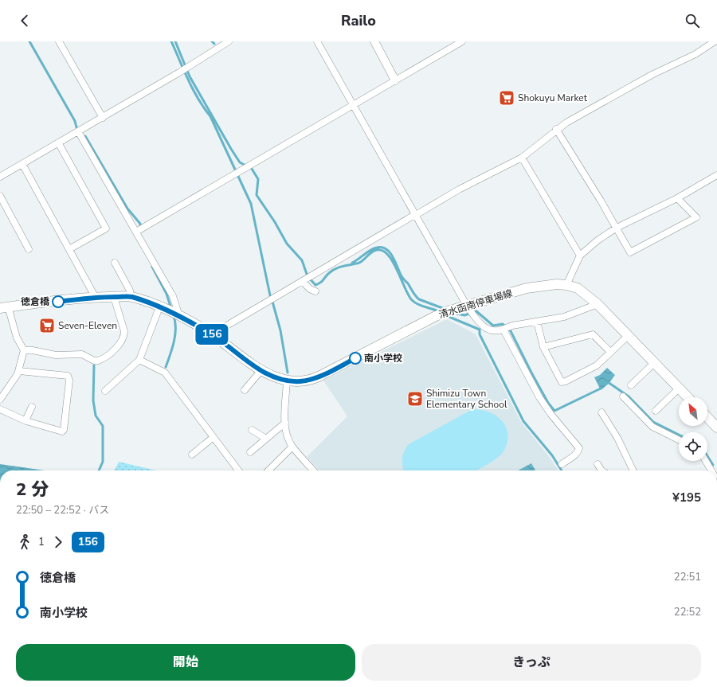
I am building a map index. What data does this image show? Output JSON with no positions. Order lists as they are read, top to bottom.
{
  "streets": {
    "main road": ["清水函南停車場線"]
  },
  "places": {
    "supermarket": ["Shokuyu Market", "Seven-Eleven"],
    "other": ["徳倉橋", "南小学校"],
    "school or university": ["Shimizu Town Elementary School"]
  },
  "lines": ["bus line 156"],
  "north": "top left",
  "page": {
    "header": "Railo",
    "on_map": "156",
    "heading": ["2 分", "22:50 – 22:52 · バス", "¥195"],
    "legs": ["1", "156"],
    "list": [
      {
        "name": "徳倉橋",
        "value": "22:51"
      },
      {
        "name": "南小学校",
        "value": "22:52"
      }
    ],
    "buttons": ["開始", "きっぷ"]
  }
}
